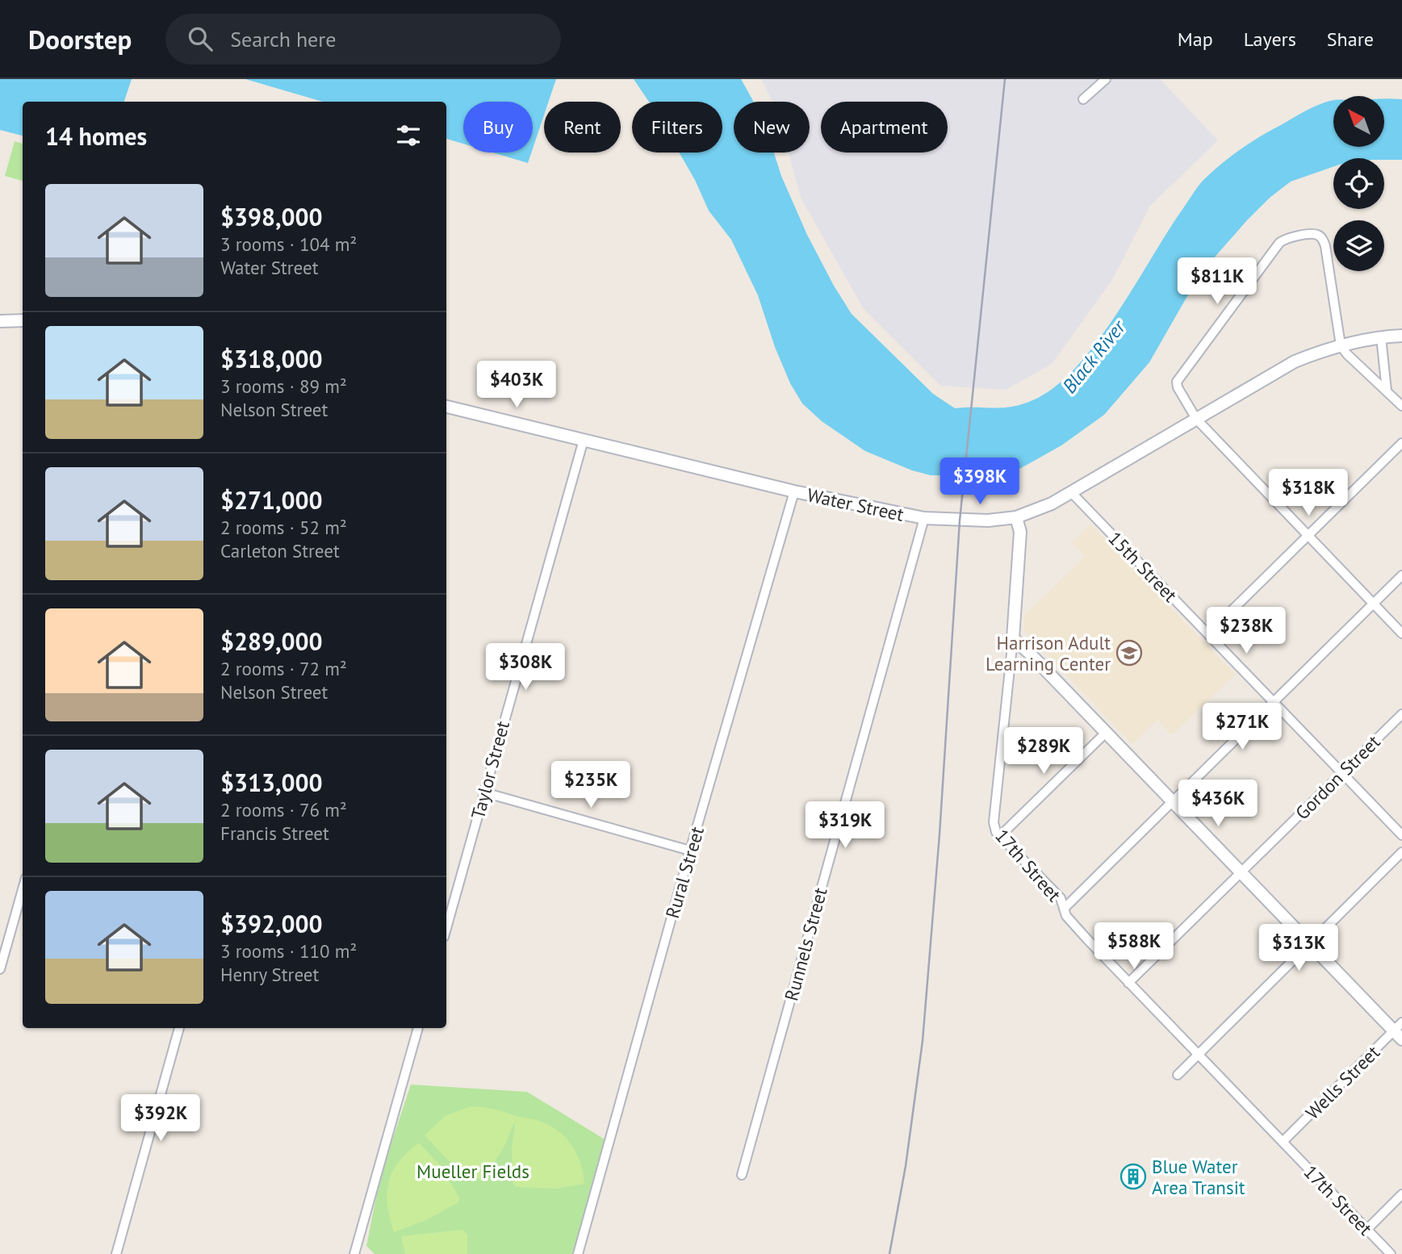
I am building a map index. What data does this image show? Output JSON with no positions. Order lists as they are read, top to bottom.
{
  "streets": {
    "street": [
      "Water Street",
      "15th Street",
      "Taylor Street",
      "Gordon Street",
      "17th Street",
      "Rural Street",
      "Runnels Street",
      "Wells Street"
    ]
  },
  "crossings": [
    ["Water Street", "15th Street"],
    ["Water Street", "Taylor Street"],
    ["Water Street", "17th Street"],
    ["Water Street", "Rural Street"],
    ["Water Street", "Runnels Street"],
    ["15th Street", "Gordon Street"],
    ["Gordon Street", "17th Street"],
    ["17th Street", "Wells Street"]
  ],
  "water": ["Black River"],
  "parks": ["Mueller Fields"],
  "places": {
    "school or university": ["Harrison Adult Learning Center"],
    "building": ["Blue Water Area Transit"]
  },
  "north": "top left",
  "page": {
    "header": "Doorstep",
    "search": "Search here",
    "nav": ["Map", "Layers", "Share"],
    "chip": [
      "Buy",
      "Rent",
      "Filters",
      "New",
      "Apartment"
    ],
    "heading": "14 homes",
    "list": [
      {
        "name": "$398,000",
        "note": "3 rooms · 104 m² · Water Street"
      },
      {
        "name": "$318,000",
        "note": "3 rooms · 89 m² · Nelson Street"
      },
      {
        "name": "$271,000",
        "note": "2 rooms · 52 m² · Carleton Street"
      },
      {
        "name": "$289,000",
        "note": "2 rooms · 72 m² · Nelson Street"
      },
      {
        "name": "$313,000",
        "note": "2 rooms · 76 m² · Francis Street"
      },
      {
        "name": "$392,000",
        "note": "3 rooms · 110 m² · Henry Street"
      }
    ],
    "price": [
      "$811K",
      "$403K",
      "$398K",
      "$318K",
      "$238K",
      "$308K",
      "$271K",
      "$289K",
      "$235K",
      "$436K",
      "$319K",
      "$588K",
      "$313K",
      "$392K"
    ]
  }
}
